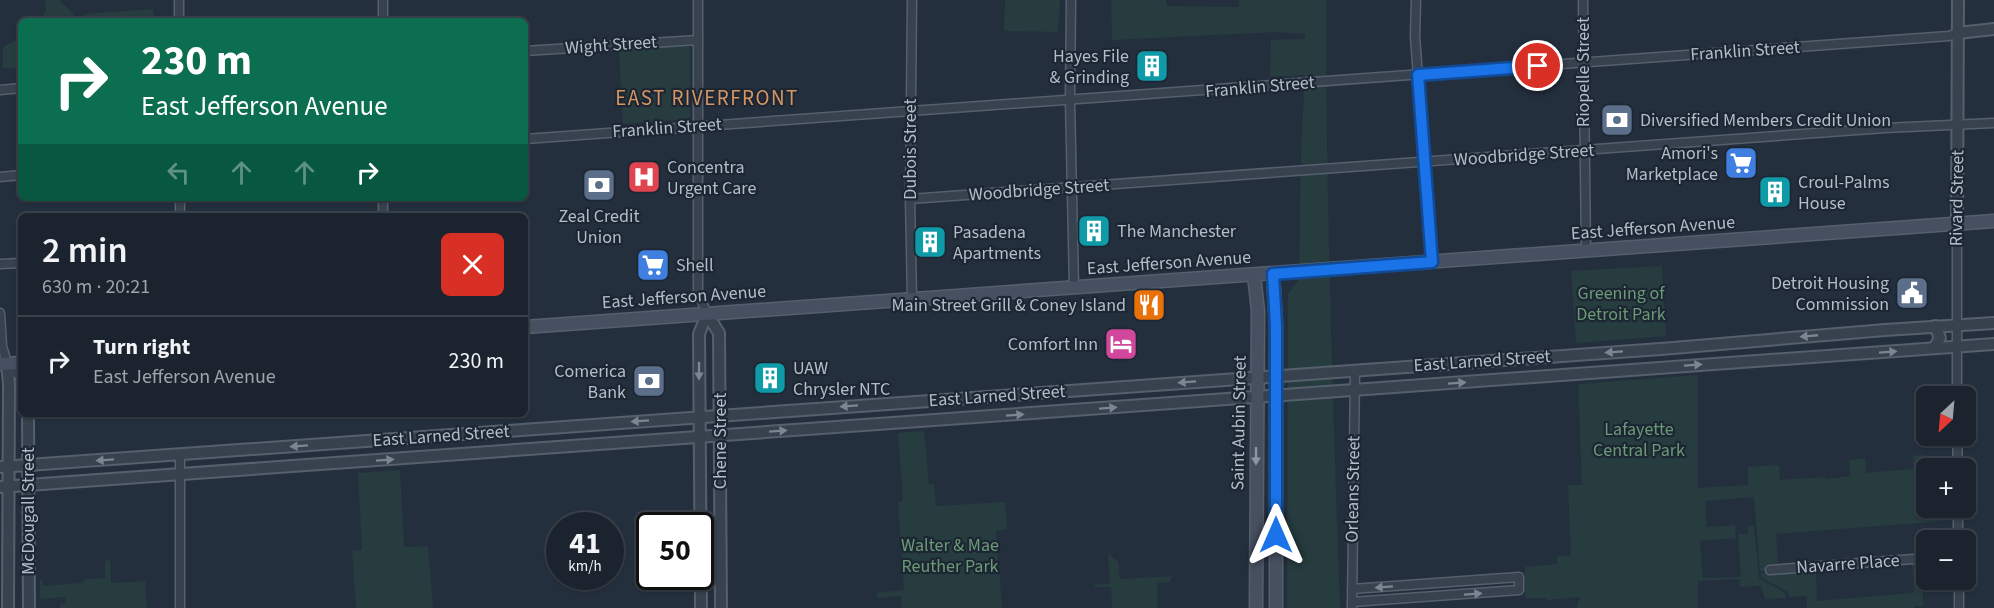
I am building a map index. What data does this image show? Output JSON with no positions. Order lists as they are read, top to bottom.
{
  "streets": {
    "main road": ["East Jefferson Avenue", "Saint Aubin Street"],
    "street": [
      "Wight Street",
      "Franklin Street",
      "Riopelle Street",
      "Dubois Street",
      "Woodbridge Street",
      "Rivard Street",
      "East Larned Street",
      "Chene Street",
      "Orleans Street",
      "McDougall Street",
      "Navarre Place"
    ]
  },
  "crossings": [
    ["Wight Street", "Chene Street"],
    ["Franklin Street", "Riopelle Street"],
    ["Franklin Street", "Dubois Street"],
    ["Franklin Street", "Rivard Street"],
    ["Franklin Street", "Chene Street"],
    ["Riopelle Street", "Woodbridge Street"],
    ["Riopelle Street", "East Jefferson Avenue"],
    ["Dubois Street", "Woodbridge Street"],
    ["Dubois Street", "East Jefferson Avenue"],
    ["Woodbridge Street", "Rivard Street"],
    ["Rivard Street", "East Jefferson Avenue"],
    ["Rivard Street", "East Larned Street"],
    ["East Jefferson Avenue", "Saint Aubin Street"],
    ["East Jefferson Avenue", "Chene Street"],
    ["East Larned Street", "Saint Aubin Street"],
    ["East Larned Street", "Chene Street"],
    ["East Larned Street", "Orleans Street"],
    ["East Larned Street", "McDougall Street"]
  ],
  "districts": ["EAST RIVERFRONT"],
  "parks": ["Greening of Detroit Park", "Lafayette Central Park", "Walter & Mae Reuther Park"],
  "places": {
    "building": [
      "Hayes File & Grinding",
      "Croul-Palms House",
      "The Manchester",
      "Pasadena Apartments",
      "UAW Chrysler NTC"
    ],
    "bank": ["Diversified Members Credit Union", "Zeal Credit Union", "Comerica Bank"],
    "supermarket": ["Amori's Marketplace", "Shell"],
    "hospital": ["Concentra Urgent Care"],
    "public building": ["Detroit Housing Commission"],
    "restaurant": ["Main Street Grill & Coney Island"],
    "hotel": ["Comfort Inn"]
  },
  "north": "bottom left",
  "page": {
    "turn": ["230 m", "East Jefferson Avenue"],
    "heading": ["2 min", "630 m · 20:21"],
    "list": [
      {
        "name": "Turn right",
        "note": "East Jefferson Avenue",
        "value": "230 m"
      }
    ],
    "map_buttons": ["+", "−"],
    "speed": "41 km/h",
    "limit": "50"
  }
}
